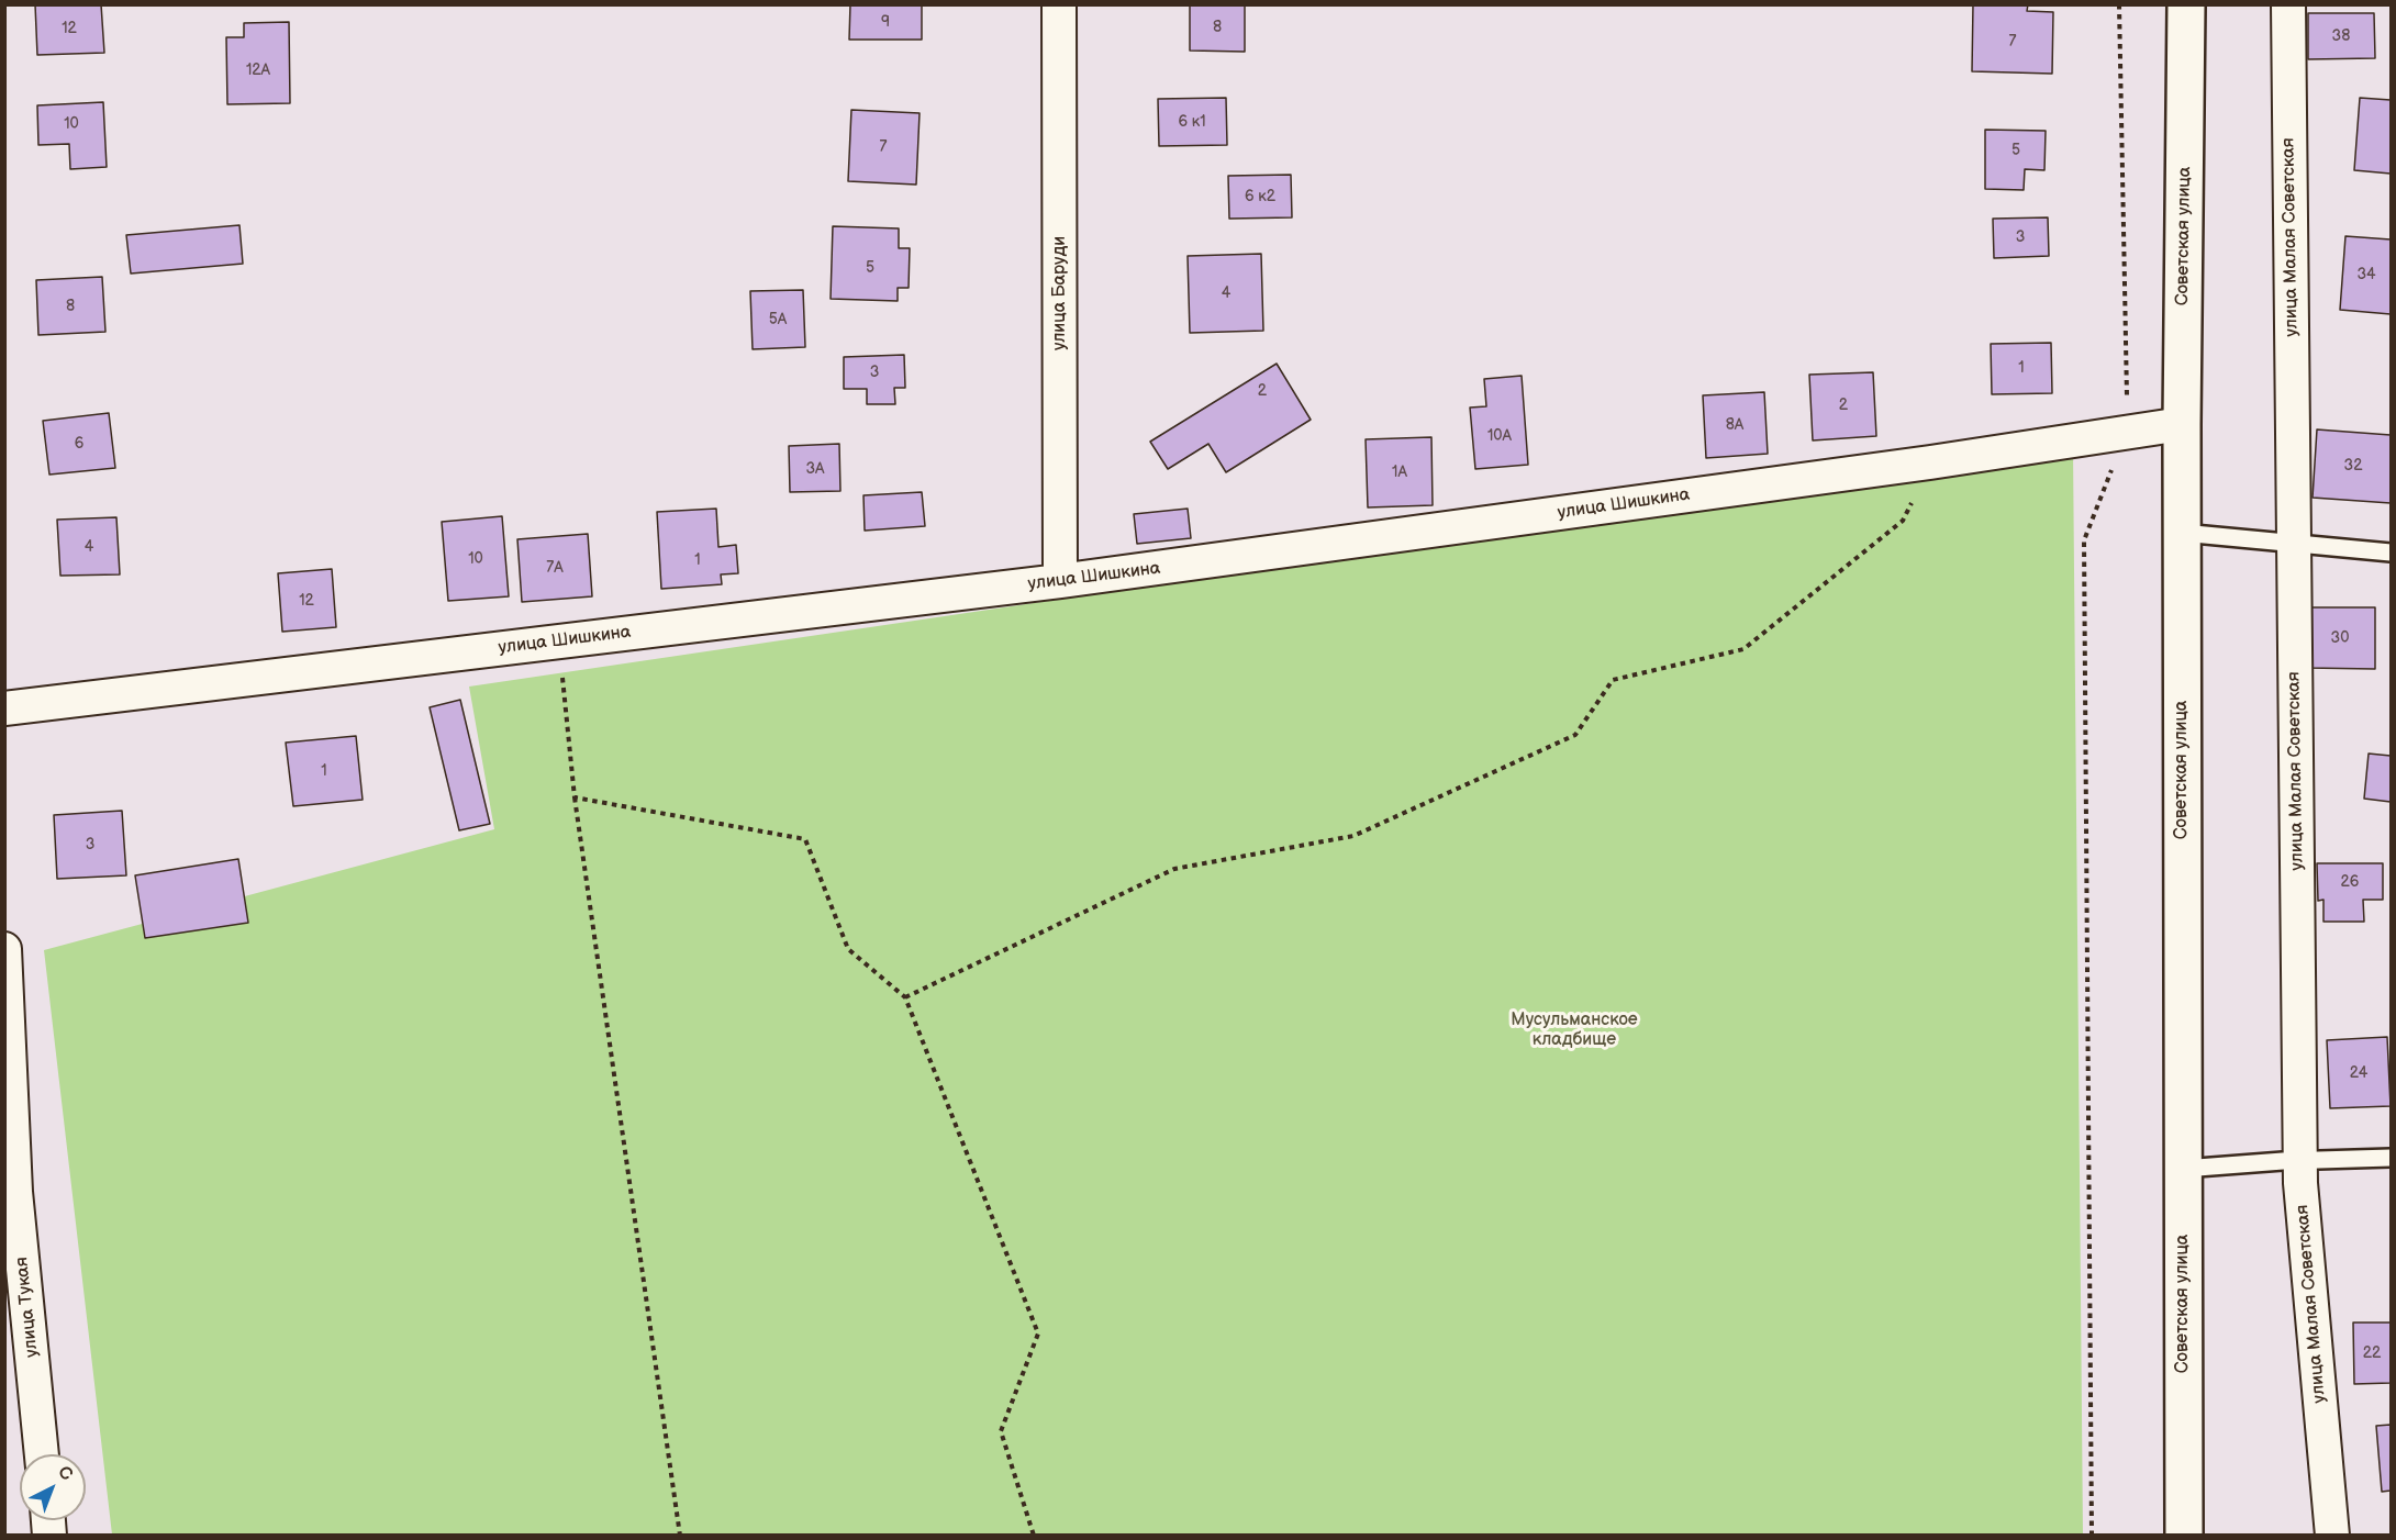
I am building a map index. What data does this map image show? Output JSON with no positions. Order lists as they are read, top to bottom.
{
  "streets": {
    "main road": ["Советская улица"],
    "street": [
      "улица Малая Советская",
      "улица Баруди",
      "улица Шишкина",
      "улица Тукая"
    ]
  },
  "crossings": [
    ["Советская улица", "улица Шишкина"],
    ["улица Баруди", "улица Шишкина"]
  ],
  "parks": ["Мусульманское кладбище"],
  "house_numbers": [
    "9",
    "8",
    "12",
    "38",
    "7",
    "12А",
    "6 к1",
    "10",
    "7",
    "5",
    "6 к2",
    "3",
    "5",
    "34",
    "4",
    "8",
    "5А",
    "1",
    "3",
    "2",
    "2",
    "8А",
    "10А",
    "6",
    "32",
    "3А",
    "1А",
    "4",
    "10",
    "1",
    "7А",
    "12",
    "30",
    "1",
    "3",
    "26",
    "24",
    "22"
  ],
  "north": "top right"
}
